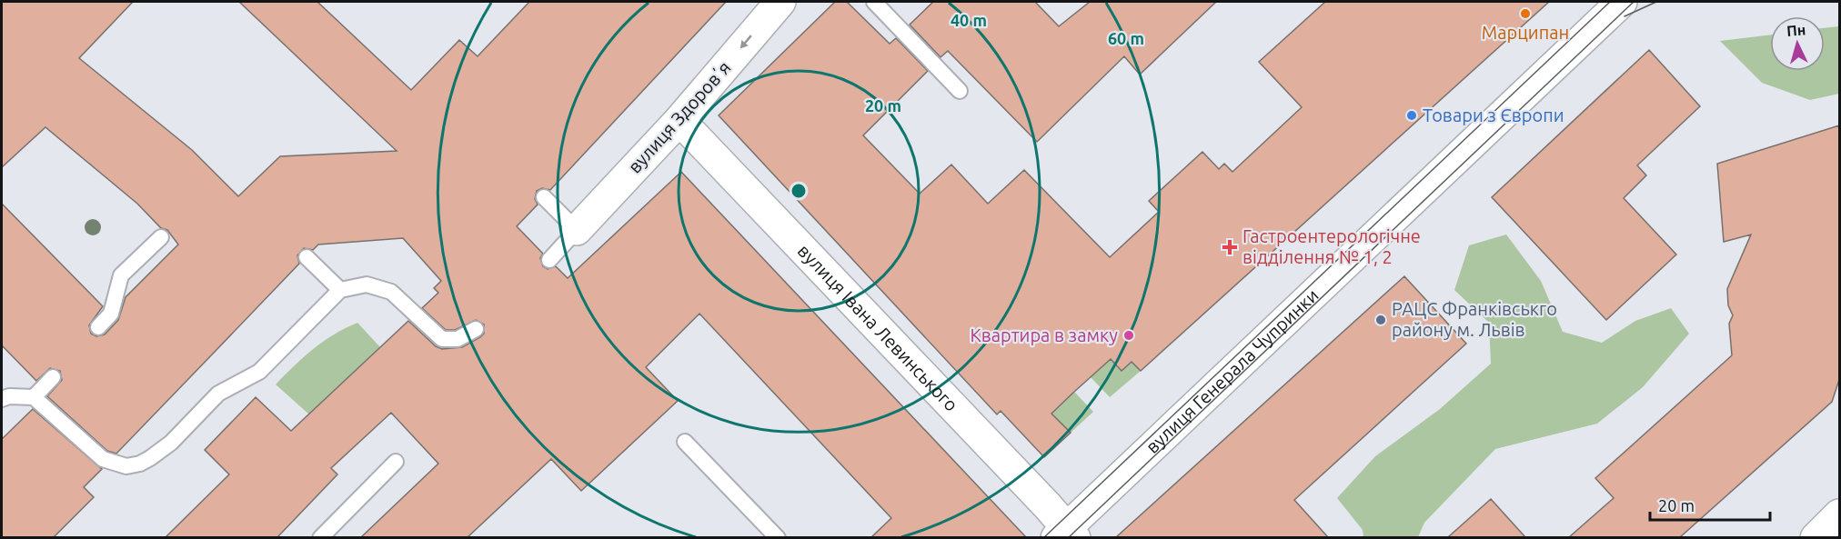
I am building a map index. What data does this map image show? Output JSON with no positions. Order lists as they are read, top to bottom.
{
  "streets": {
    "street": ["вулиця Здоровʼя", "вулиця Івана Левинського", "вулиця Генерала Чупринки"]
  },
  "crossings": [
    ["вулиця Здоровʼя", "вулиця Івана Левинського"],
    ["вулиця Івана Левинського", "вулиця Генерала Чупринки"]
  ],
  "one_way": ["вулиця Здоровʼя"],
  "places": {
    "other": [
      "Марципан",
      "Товари з Європи",
      "РАЦС Франківськго району м. Львів",
      "Квартира в замку"
    ],
    "health": ["Гастроентерологічне відділення № 1, 2"]
  },
  "scale_bar": "20 m",
  "north": "top",
  "rings": ["40 m", "60 m", "20 m"]
}
